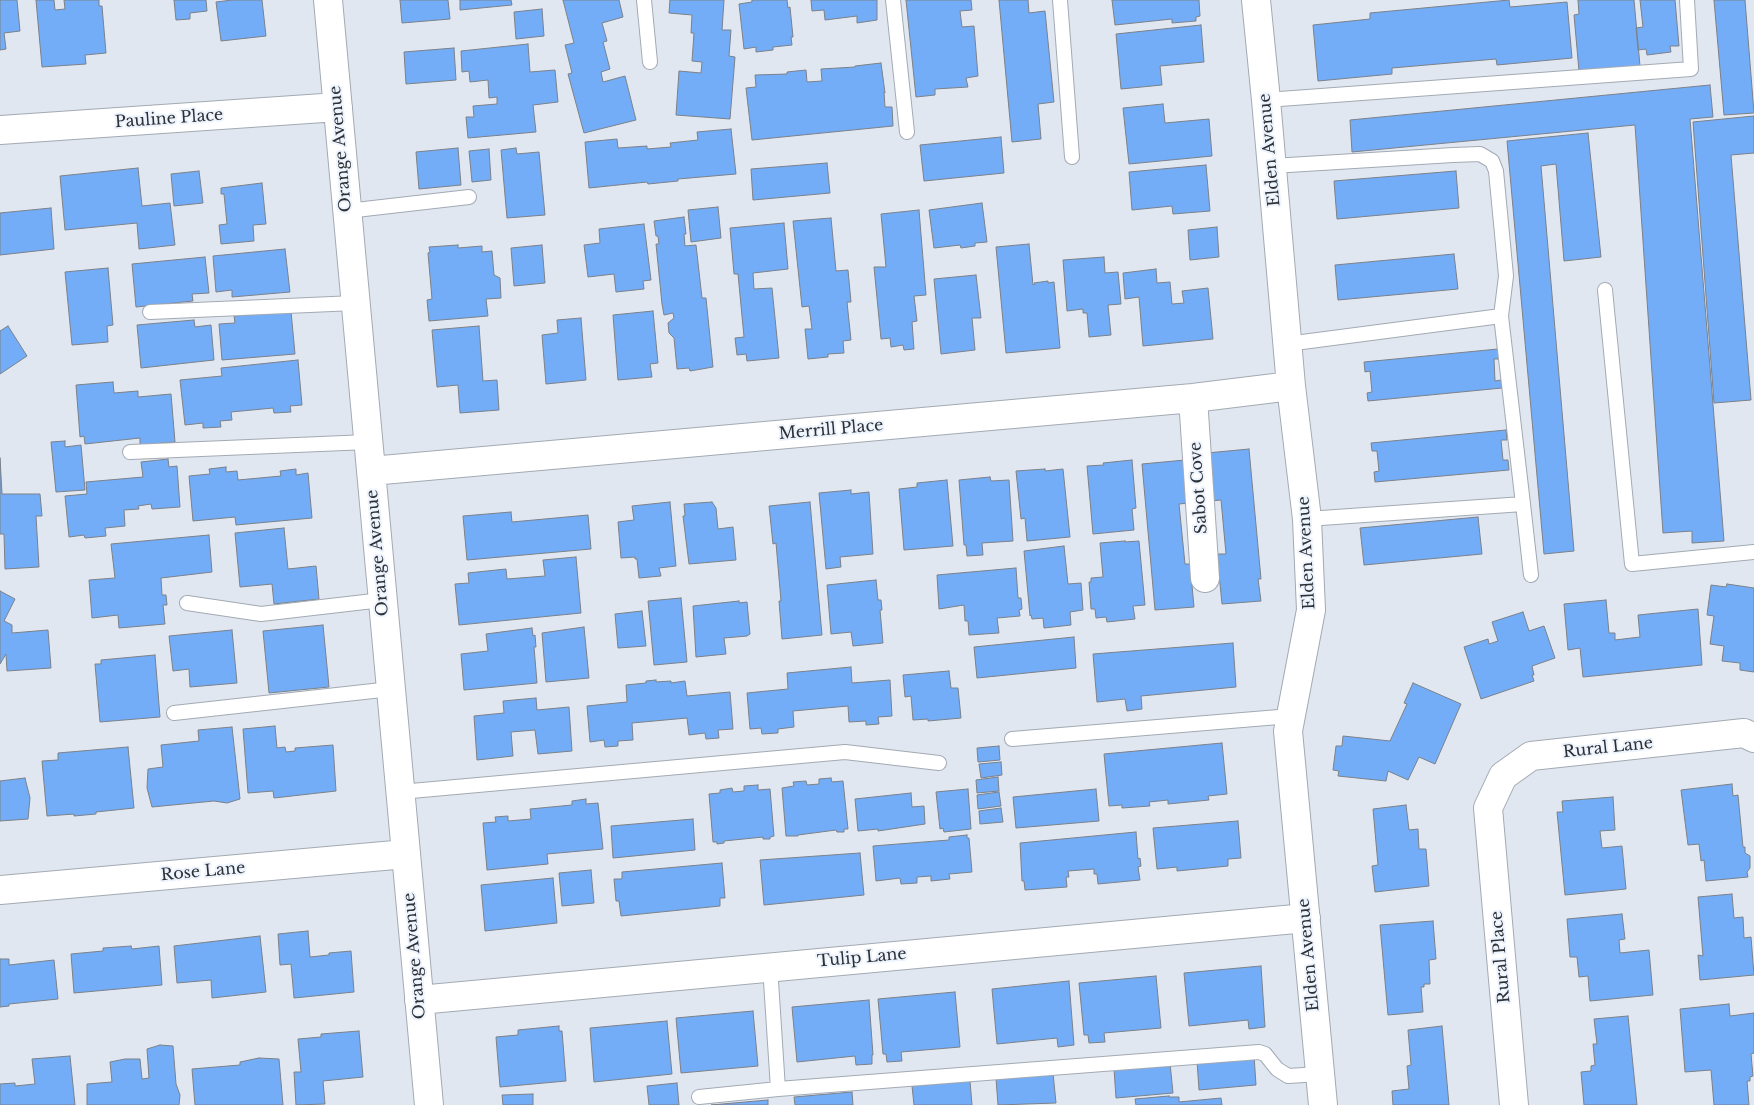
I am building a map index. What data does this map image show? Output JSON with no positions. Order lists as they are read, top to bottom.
{
  "streets": {
    "street": [
      "Pauline Place",
      "Orange Avenue",
      "Elden Avenue",
      "Merrill Place",
      "Sabot Cove",
      "Rural Lane",
      "Rose Lane",
      "Rural Place",
      "Tulip Lane"
    ]
  },
  "crossings": [
    ["Pauline Place", "Orange Avenue"],
    ["Orange Avenue", "Merrill Place"],
    ["Orange Avenue", "Rose Lane"],
    ["Orange Avenue", "Tulip Lane"],
    ["Elden Avenue", "Merrill Place"],
    ["Elden Avenue", "Tulip Lane"],
    ["Merrill Place", "Sabot Cove"],
    ["Rural Lane", "Rural Place"]
  ]
}
